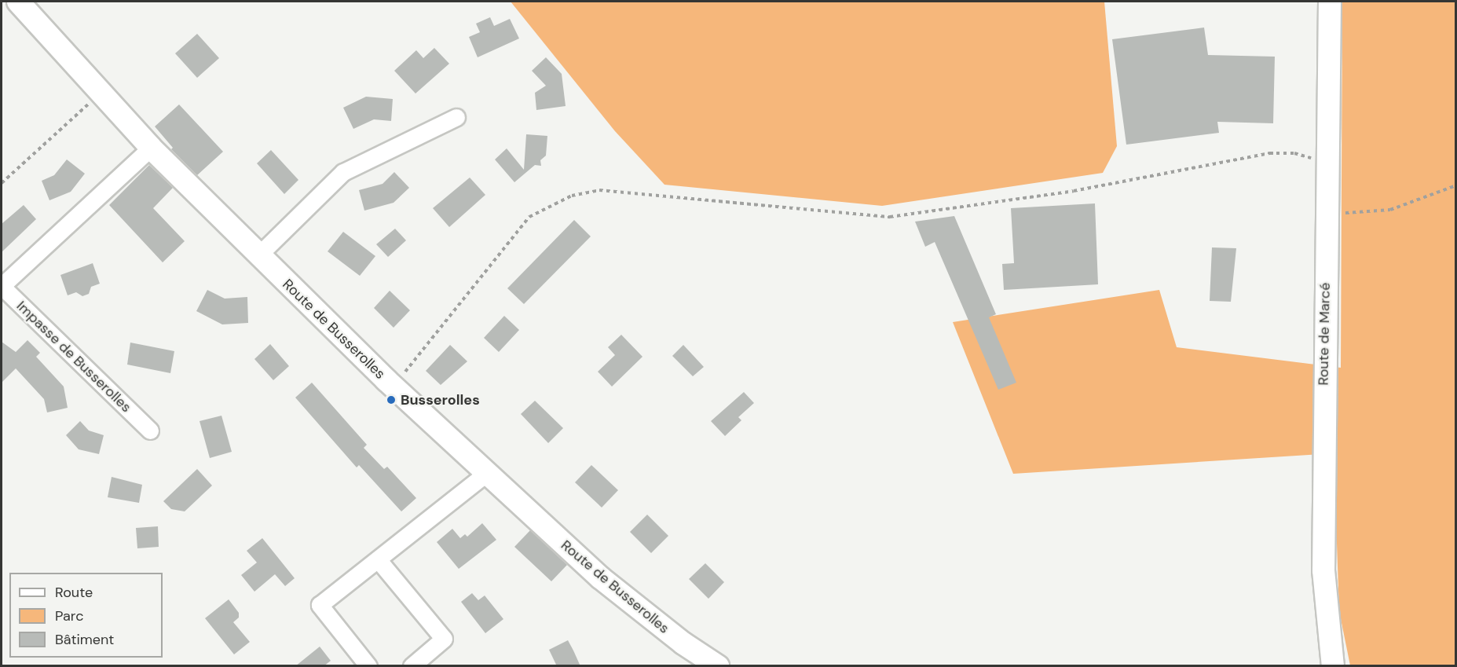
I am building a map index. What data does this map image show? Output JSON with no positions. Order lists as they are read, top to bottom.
{
  "streets": {
    "main road": ["Route de Busserolles", "Route de Marcé"],
    "street": ["Impasse de Busserolles"]
  },
  "crossings": [
    ["Route de Busserolles", "Impasse de Busserolles"]
  ],
  "places": ["Busserolles"],
  "legend": ["Route", "Parc", "Bâtiment"]
}
